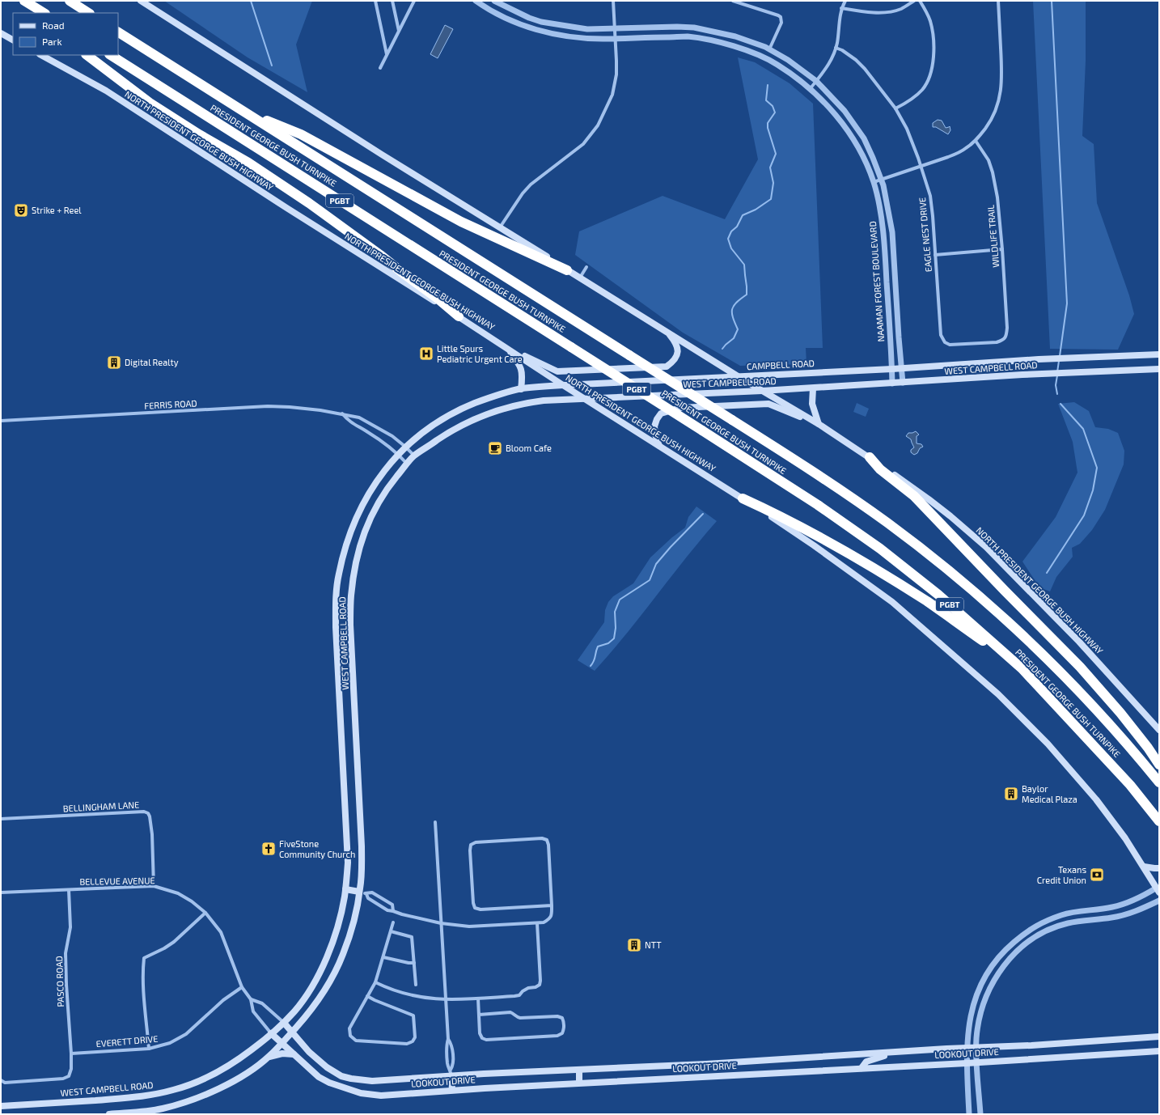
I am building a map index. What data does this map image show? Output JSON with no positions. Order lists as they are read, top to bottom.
{
  "streets": {
    "highway": ["PRESIDENT GEORGE BUSH TURNPIKE", "PGBT"],
    "main road": [
      "NORTH PRESIDENT GEORGE BUSH HIGHWAY",
      "CAMPBELL ROAD",
      "WEST CAMPBELL ROAD",
      "LOOKOUT DRIVE"
    ],
    "street": [
      "EAGLE NEST DRIVE",
      "WILDLIFE TRAIL",
      "NAAMAN FOREST BOULEVARD",
      "FERRIS ROAD",
      "BELLINGHAM LANE",
      "BELLEVUE AVENUE",
      "PASCO ROAD",
      "EVERETT DRIVE"
    ]
  },
  "crossings": [
    ["NORTH PRESIDENT GEORGE BUSH HIGHWAY", "CAMPBELL ROAD"],
    ["NORTH PRESIDENT GEORGE BUSH HIGHWAY", "WEST CAMPBELL ROAD"],
    ["EAGLE NEST DRIVE", "WILDLIFE TRAIL"],
    ["NAAMAN FOREST BOULEVARD", "WEST CAMPBELL ROAD"],
    ["CAMPBELL ROAD", "WEST CAMPBELL ROAD"],
    ["WEST CAMPBELL ROAD", "FERRIS ROAD"],
    ["WEST CAMPBELL ROAD", "BELLEVUE AVENUE"],
    ["WEST CAMPBELL ROAD", "LOOKOUT DRIVE"],
    ["BELLINGHAM LANE", "BELLEVUE AVENUE"],
    ["BELLEVUE AVENUE", "PASCO ROAD"],
    ["BELLEVUE AVENUE", "EVERETT DRIVE"],
    ["BELLEVUE AVENUE", "LOOKOUT DRIVE"],
    ["PASCO ROAD", "EVERETT DRIVE"]
  ],
  "places": {
    "theatre": ["Strike + Reel"],
    "hospital": ["Little Spurs Pediatric Urgent Care"],
    "building": ["Digital Realty", "Baylor Medical Plaza", "NTT"],
    "cafe": ["Bloom Cafe"],
    "church": ["FiveStone Community Church"],
    "bank": ["Texans Credit Union"]
  },
  "legend": ["Road", "Park"]
}
